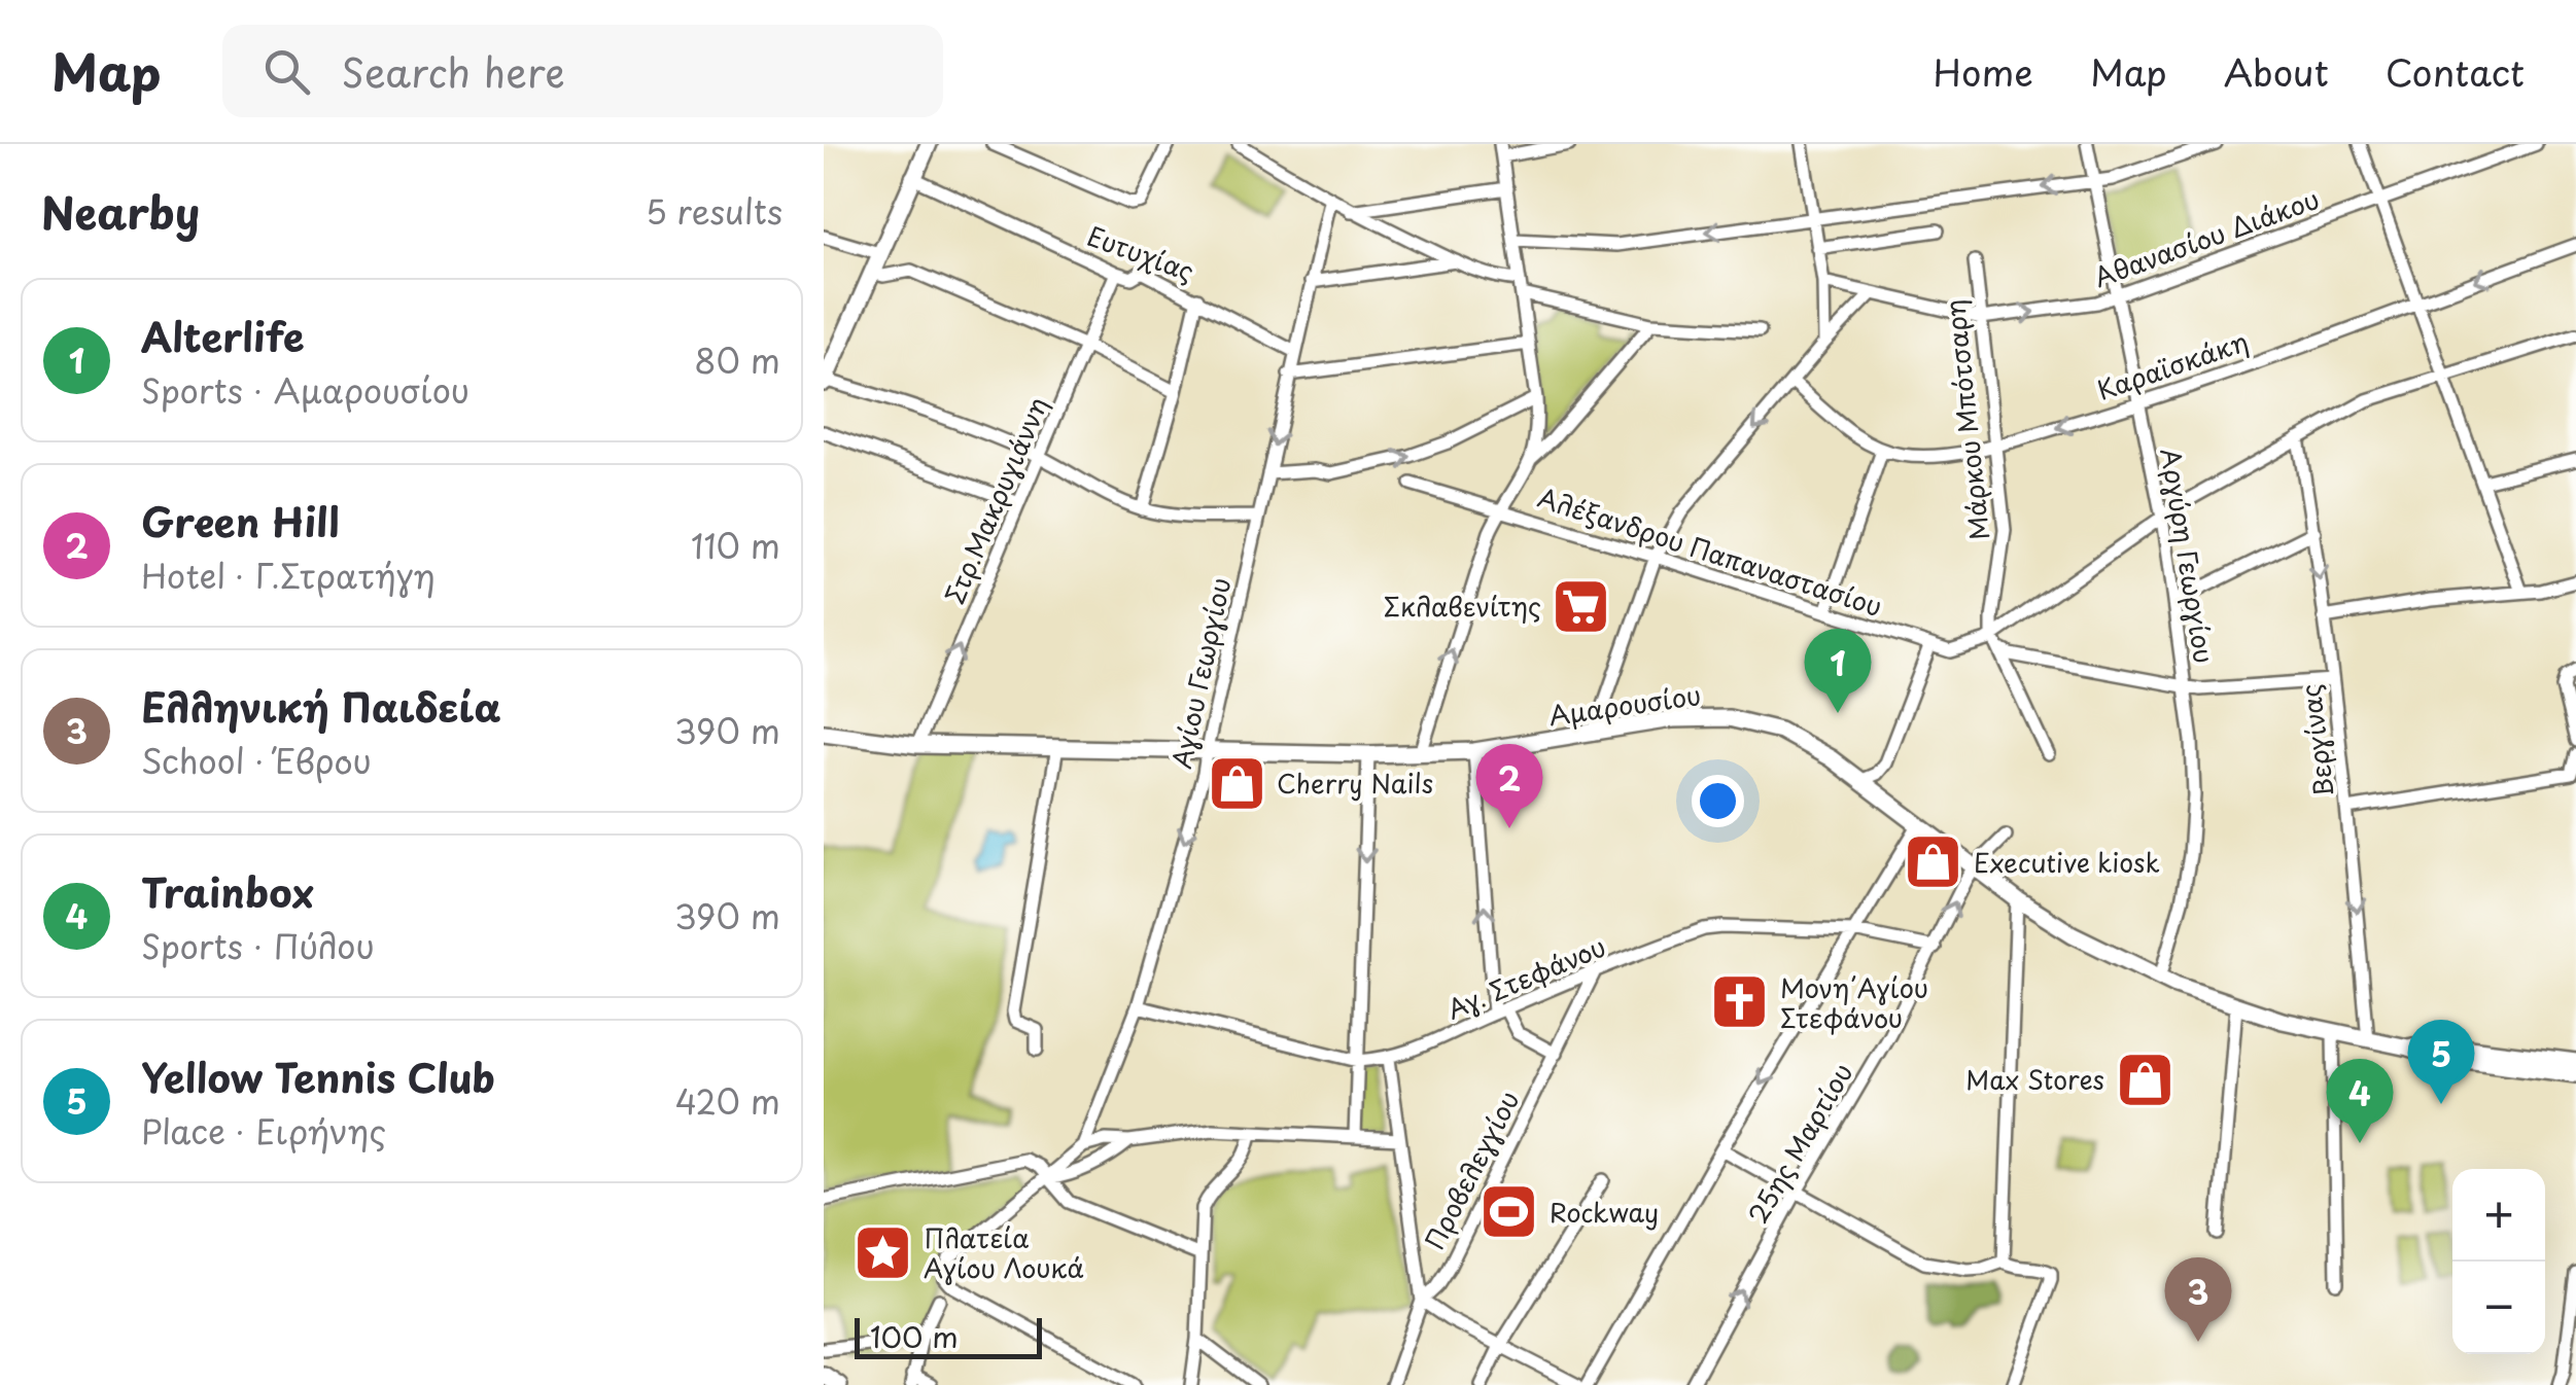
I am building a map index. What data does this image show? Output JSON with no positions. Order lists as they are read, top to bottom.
{
  "streets": {
    "main road": ["Αμαρουσίου"],
    "street": [
      "Αθανασίου Διάκου",
      "Ευτυχίας",
      "Καραϊσκάκη",
      "Μάρκου Μπότσαρη",
      "Στρ.Μακρυγιάννη",
      "Αλέξανδρου Παπαναστασίου",
      "Αργύρη Γεωργίου",
      "Αγίου Γεωργίου",
      "Βεργίνας",
      "Αγ. Στεφάνου",
      "25ης Μαρτίου",
      "Προβελεγγίου"
    ]
  },
  "crossings": [
    ["Αθανασίου Διάκου", "Μάρκου Μπότσαρη"],
    ["Αθανασίου Διάκου", "Αργύρη Γεωργίου"],
    ["Ευτυχίας", "Στρ.Μακρυγιάννη"],
    ["Ευτυχίας", "Αγίου Γεωργίου"],
    ["Καραϊσκάκη", "Μάρκου Μπότσαρη"],
    ["Καραϊσκάκη", "Αργύρη Γεωργίου"],
    ["Μάρκου Μπότσαρη", "Αλέξανδρου Παπαναστασίου"],
    ["Στρ.Μακρυγιάννη", "Αμαρουσίου"],
    ["Αλέξανδρου Παπαναστασίου", "Αργύρη Γεωργίου"],
    ["Αλέξανδρου Παπαναστασίου", "Βεργίνας"],
    ["Αργύρη Γεωργίου", "Αμαρουσίου"],
    ["Αγίου Γεωργίου", "Αμαρουσίου"],
    ["Αγίου Γεωργίου", "Αγ. Στεφάνου"],
    ["Αμαρουσίου", "Βεργίνας"],
    ["Αμαρουσίου", "25ης Μαρτίου"],
    ["Αγ. Στεφάνου", "25ης Μαρτίου"],
    ["Αγ. Στεφάνου", "Προβελεγγίου"]
  ],
  "one_way": [
    "Καραϊσκάκη",
    "Στρ.Μακρυγιάννη",
    "Αγίου Γεωργίου",
    "Βεργίνας"
  ],
  "places": {
    "supermarket": ["Σκλαβενίτης"],
    "shop": ["Cherry Nails", "Executive kiosk", "Max Stores"],
    "church": ["Μονη΄Αγίου Στεφάνου"],
    "sports": ["Rockway"],
    "place": ["Πλατεία Αγίου Λουκά"]
  },
  "scale_bar": "100 m",
  "page": {
    "header": "Map",
    "search": "Search here",
    "nav": [
      "Home",
      "Map",
      "About",
      "Contact"
    ],
    "heading": ["Nearby", "5 results"],
    "list": [
      {
        "mark": "1",
        "name": "Alterlife",
        "note": "Sports · Αμαρουσίου",
        "value": "80 m"
      },
      {
        "mark": "2",
        "name": "Green Hill",
        "note": "Hotel · Γ.Στρατήγη",
        "value": "110 m"
      },
      {
        "mark": "3",
        "name": "Ελληνική Παιδεία",
        "note": "School · Έβρου",
        "value": "390 m"
      },
      {
        "mark": "4",
        "name": "Trainbox",
        "note": "Sports · Πύλου",
        "value": "390 m"
      },
      {
        "mark": "5",
        "name": "Yellow Tennis Club",
        "note": "Place · Ειρήνης",
        "value": "420 m"
      }
    ],
    "pins": [
      "1",
      "2",
      "5",
      "4",
      "3"
    ],
    "map_buttons": ["+", "−"],
    "scale": "100 m"
  }
}
